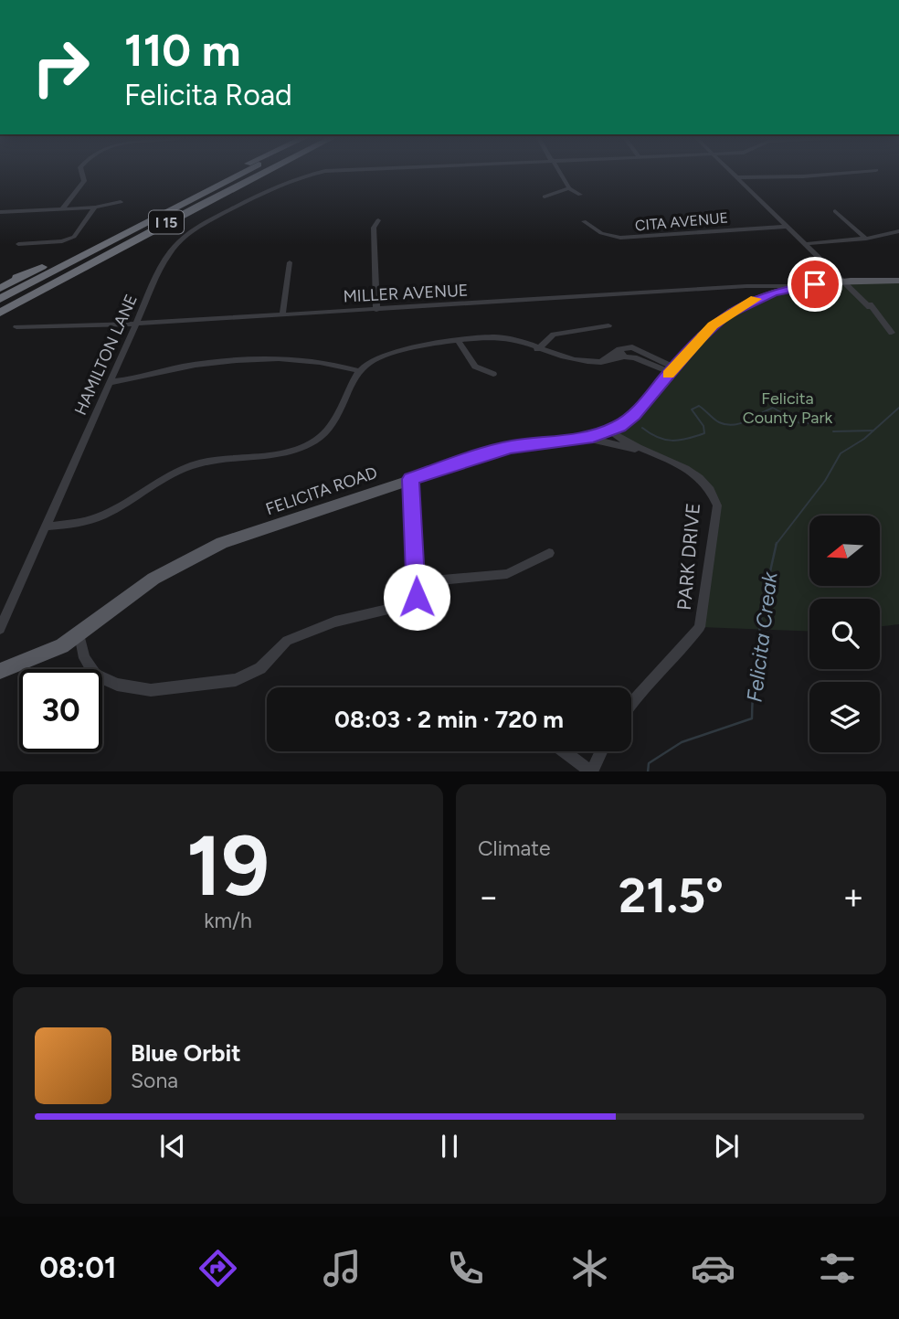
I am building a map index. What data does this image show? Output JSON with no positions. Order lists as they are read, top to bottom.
{
  "streets": {
    "highway": ["I 15"],
    "main road": ["FELICITA ROAD"],
    "street": [
      "CITA AVENUE",
      "MILLER AVENUE",
      "HAMILTON LANE",
      "PARK DRIVE"
    ]
  },
  "crossings": [
    ["MILLER AVENUE", "HAMILTON LANE"],
    ["MILLER AVENUE", "FELICITA ROAD"],
    ["FELICITA ROAD", "PARK DRIVE"]
  ],
  "water": ["Felicita Creak"],
  "parks": ["Felicita County Park"],
  "north": "left",
  "page": {
    "turn": ["110 m", "Felicita Road"],
    "limit": "30",
    "trip": "08:03 · 2 min · 720 m",
    "tile": [
      ["19", "km/h"],
      "Climate"
    ],
    "heat": ["−", "21.5°", "+"],
    "song": ["Blue Orbit", "Sona"],
    "tabs": "08:01"
  }
}
